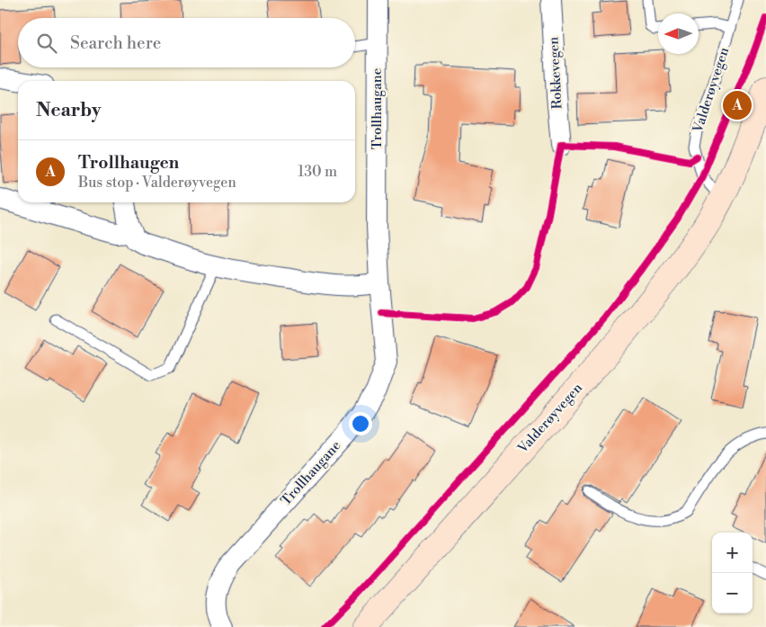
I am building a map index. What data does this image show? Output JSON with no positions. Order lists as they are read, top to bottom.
{
  "streets": {
    "main road": ["Valderøyvegen"],
    "street": ["Rokkevegen", "Trollhaugane"]
  },
  "north": "left",
  "page": {
    "search": "Search here",
    "heading": "Nearby",
    "pins": "A",
    "list": [
      {
        "mark": "A",
        "name": "Trollhaugen",
        "note": "Bus stop · Valderøyvegen",
        "value": "130 m"
      }
    ],
    "map_buttons": ["+", "−"]
  }
}
